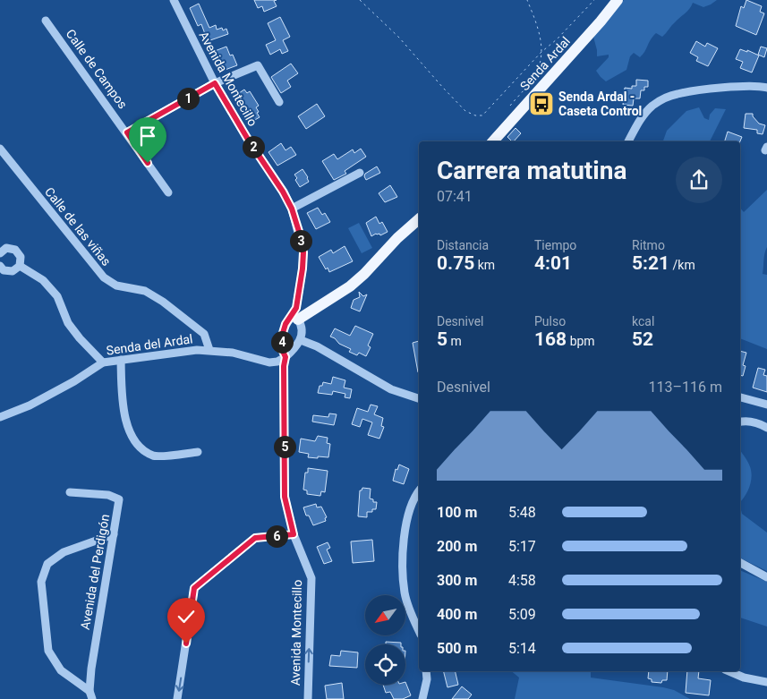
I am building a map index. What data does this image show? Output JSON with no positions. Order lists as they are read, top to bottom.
{
  "streets": {
    "main road": ["Senda Ardal"],
    "street": [
      "Calle de Campos",
      "Avenida Montecillo",
      "Calle de las viñas",
      "Senda del Ardal",
      "Avenida del Perdigón"
    ]
  },
  "crossings": [
    ["Avenida Montecillo", "Senda del Ardal"],
    ["Calle de las viñas", "Senda del Ardal"]
  ],
  "places": {
    "bus stop": ["Senda Ardal - Caseta Control"]
  },
  "north": "bottom left",
  "page": {
    "pins": [
      "1",
      "2",
      "3",
      "4",
      "5",
      "6"
    ],
    "heading": ["Carrera matutina", "07:41"],
    "stats": [
      ["Distancia", "0.75 km"],
      ["Tiempo", "4:01"],
      ["Ritmo", "5:21 /km"],
      ["Desnivel", "5 m"],
      ["Pulso", "168 bpm"],
      ["kcal", "52"]
    ],
    "chart": ["Desnivel", "113–116 m"],
    "list": [
      {
        "name": "100 m",
        "note": "5:48"
      },
      {
        "name": "200 m",
        "note": "5:17"
      },
      {
        "name": "300 m",
        "note": "4:58"
      },
      {
        "name": "400 m",
        "note": "5:09"
      },
      {
        "name": "500 m",
        "note": "5:14"
      }
    ]
  }
}
